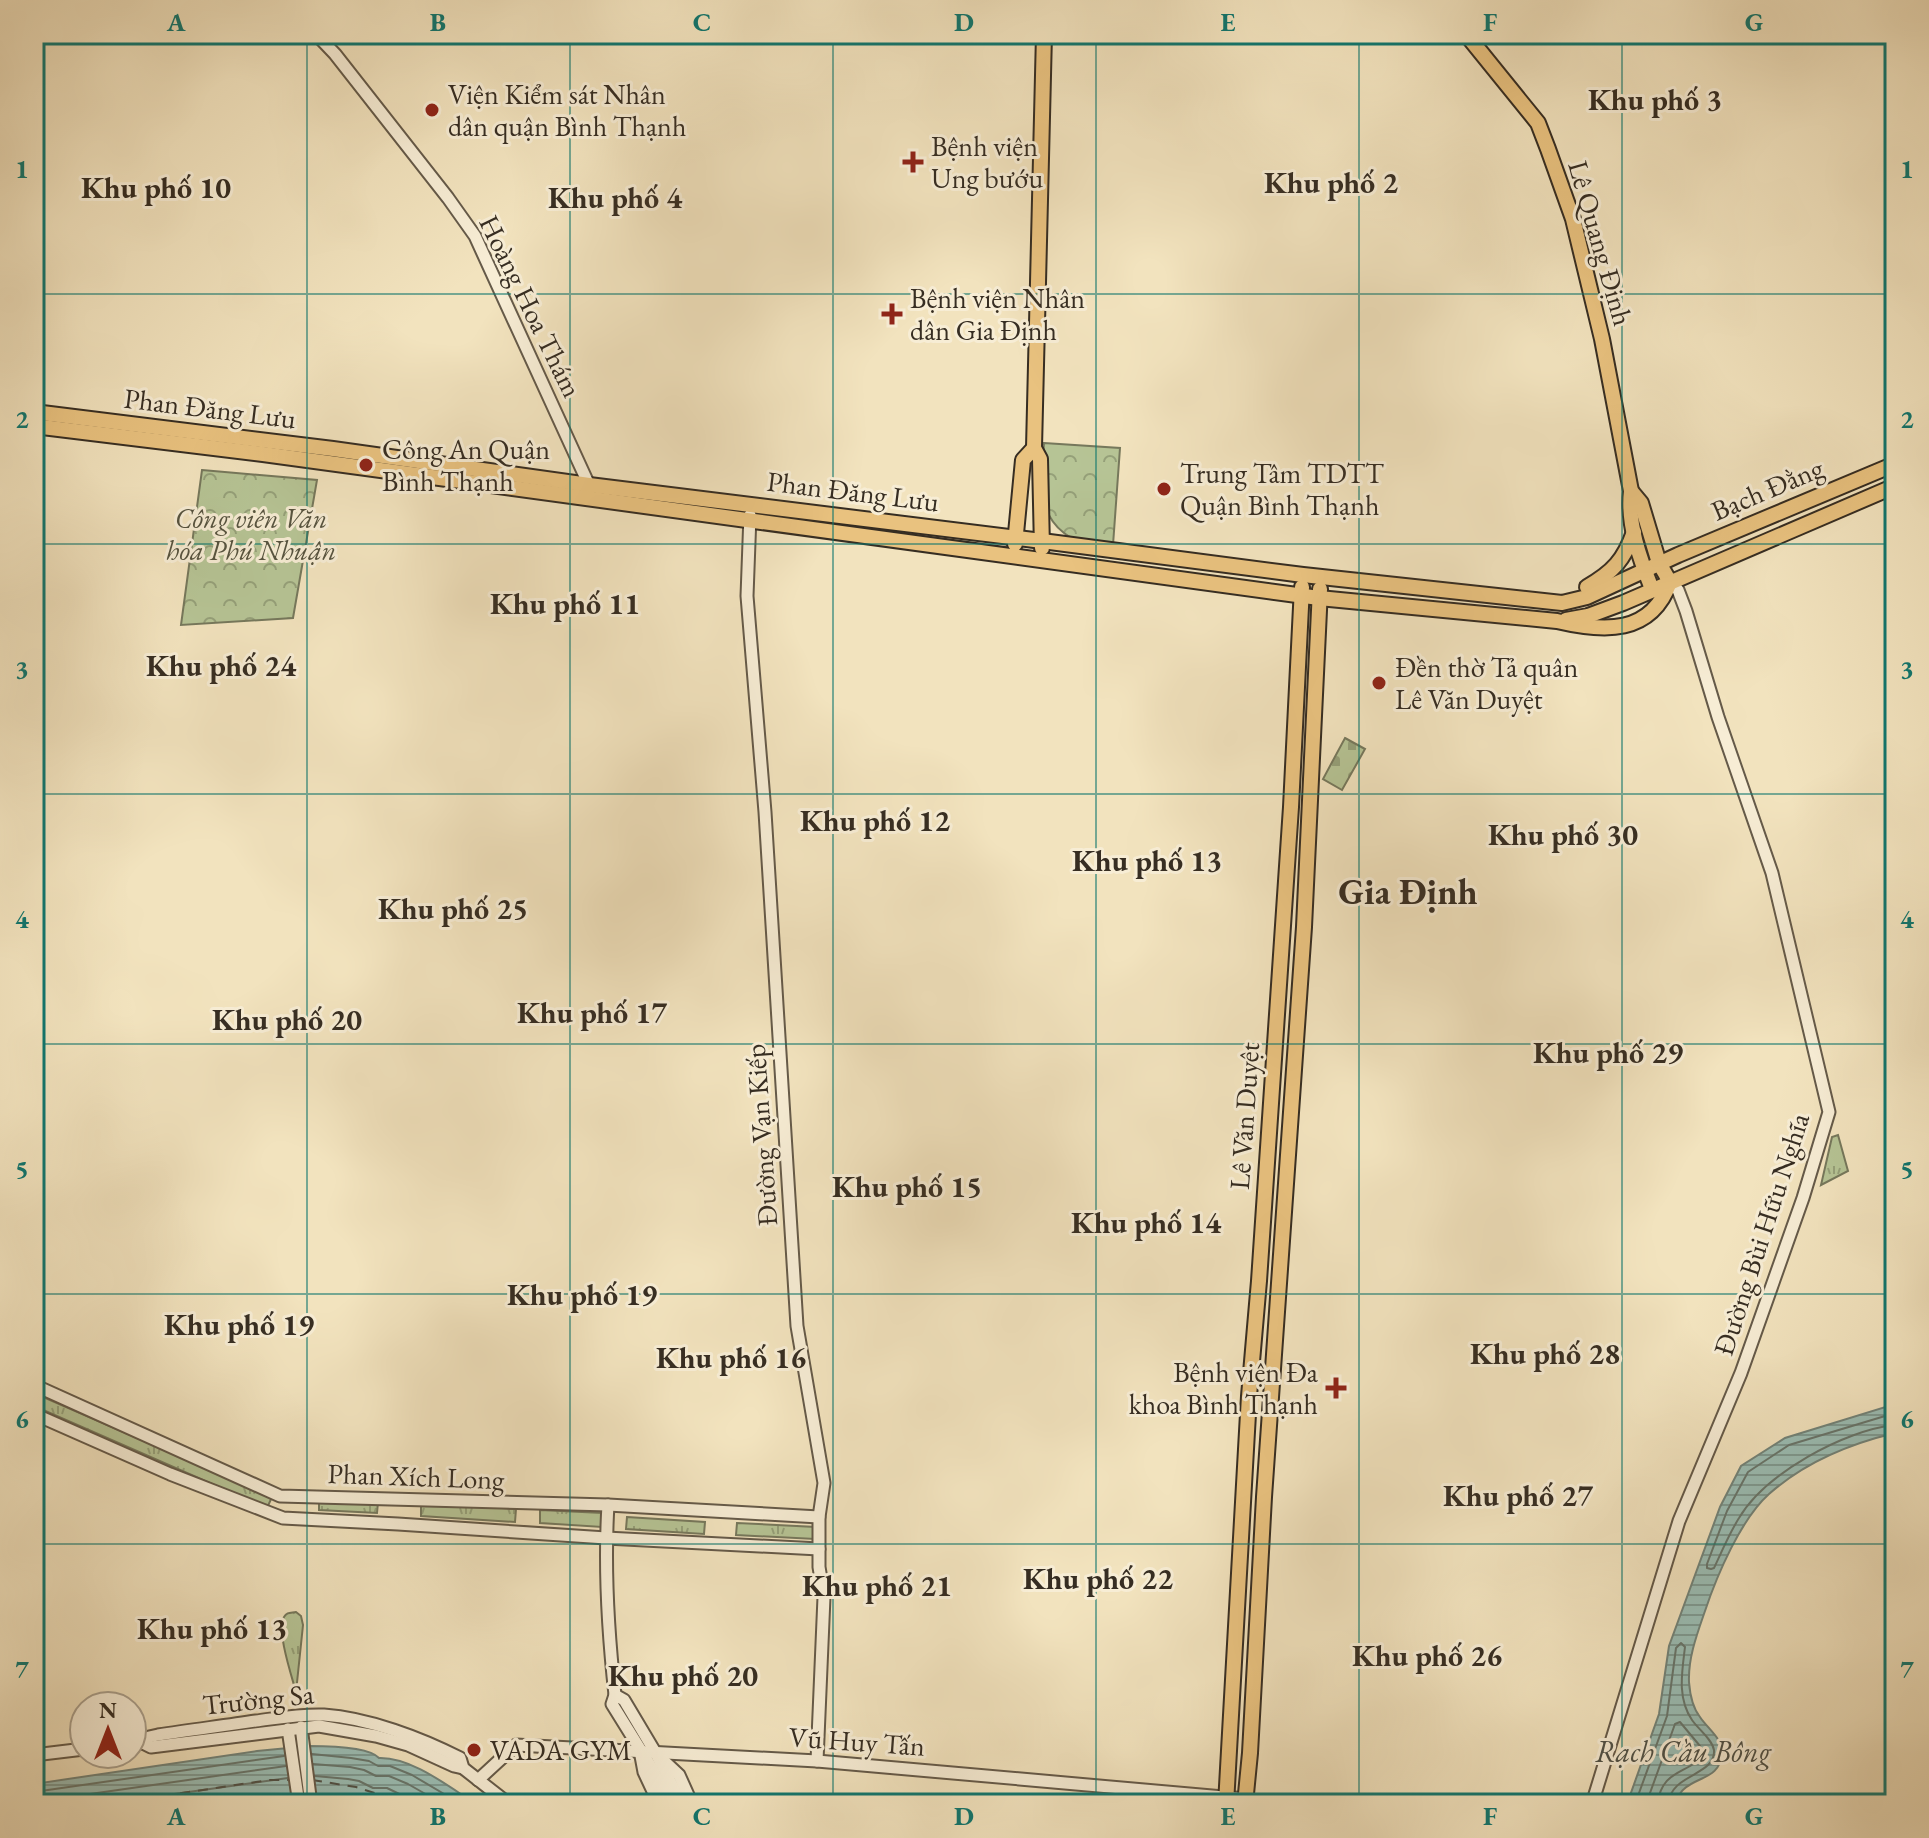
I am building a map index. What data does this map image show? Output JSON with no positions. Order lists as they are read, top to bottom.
{
  "streets": {
    "main road": [
      "Lê Quang Định",
      "Phan Đăng Lưu",
      "Bạch Đằng",
      "Lê Văn Duyệt"
    ],
    "street": [
      "Hoàng Hoa Thám",
      "Đường Vạn Kiếp",
      "Đường Bùi Hữu Nghĩa",
      "Phan Xích Long",
      "Trường Sa",
      "Vũ Huy Tấn"
    ]
  },
  "crossings": [
    ["Lê Quang Định", "Phan Đăng Lưu"],
    ["Lê Quang Định", "Bạch Đằng"],
    ["Hoàng Hoa Thám", "Phan Đăng Lưu"],
    ["Phan Đăng Lưu", "Bạch Đằng"],
    ["Phan Đăng Lưu", "Lê Văn Duyệt"],
    ["Phan Đăng Lưu", "Đường Vạn Kiếp"],
    ["Phan Đăng Lưu", "Đường Bùi Hữu Nghĩa"],
    ["Bạch Đằng", "Đường Bùi Hữu Nghĩa"],
    ["Lê Văn Duyệt", "Vũ Huy Tấn"],
    ["Đường Vạn Kiếp", "Phan Xích Long"],
    ["Đường Vạn Kiếp", "Vũ Huy Tấn"],
    ["Trường Sa", "Vũ Huy Tấn"]
  ],
  "districts": [
    "Khu phố 3",
    "Khu phố 2",
    "Khu phố 10",
    "Khu phố 4",
    "Khu phố 11",
    "Khu phố 24",
    "Khu phố 12",
    "Khu phố 30",
    "Khu phố 13",
    "Gia Định",
    "Khu phố 25",
    "Khu phố 17",
    "Khu phố 20",
    "Khu phố 29",
    "Khu phố 15",
    "Khu phố 14",
    "Khu phố 19",
    "Khu phố 19",
    "Khu phố 28",
    "Khu phố 16",
    "Khu phố 27",
    "Khu phố 22",
    "Khu phố 21",
    "Khu phố 13",
    "Khu phố 26",
    "Khu phố 20"
  ],
  "water": ["Rạch Cầu Bông"],
  "parks": ["Công viên Văn hóa Phú Nhuận"],
  "places": {
    "other": [
      "Viện Kiểm sát Nhân dân quận Bình Thạnh",
      "Công An Quận Bình Thạnh",
      "Trung Tâm TDTT Quận Bình Thạnh",
      "Đền thờ Tả quân Lê Văn Duyệt",
      "VADA GYM"
    ],
    "health": ["Bệnh viện Ung bướu", "Bệnh viện Nhân dân Gia Định", "Bệnh viện Đa khoa Bình Thạnh"]
  },
  "north": "top",
  "grid": {
    "columns": [
      "A",
      "B",
      "C",
      "D",
      "E",
      "F",
      "G"
    ],
    "rows": [
      "1",
      "2",
      "3",
      "4",
      "5",
      "6",
      "7"
    ]
  }
}
